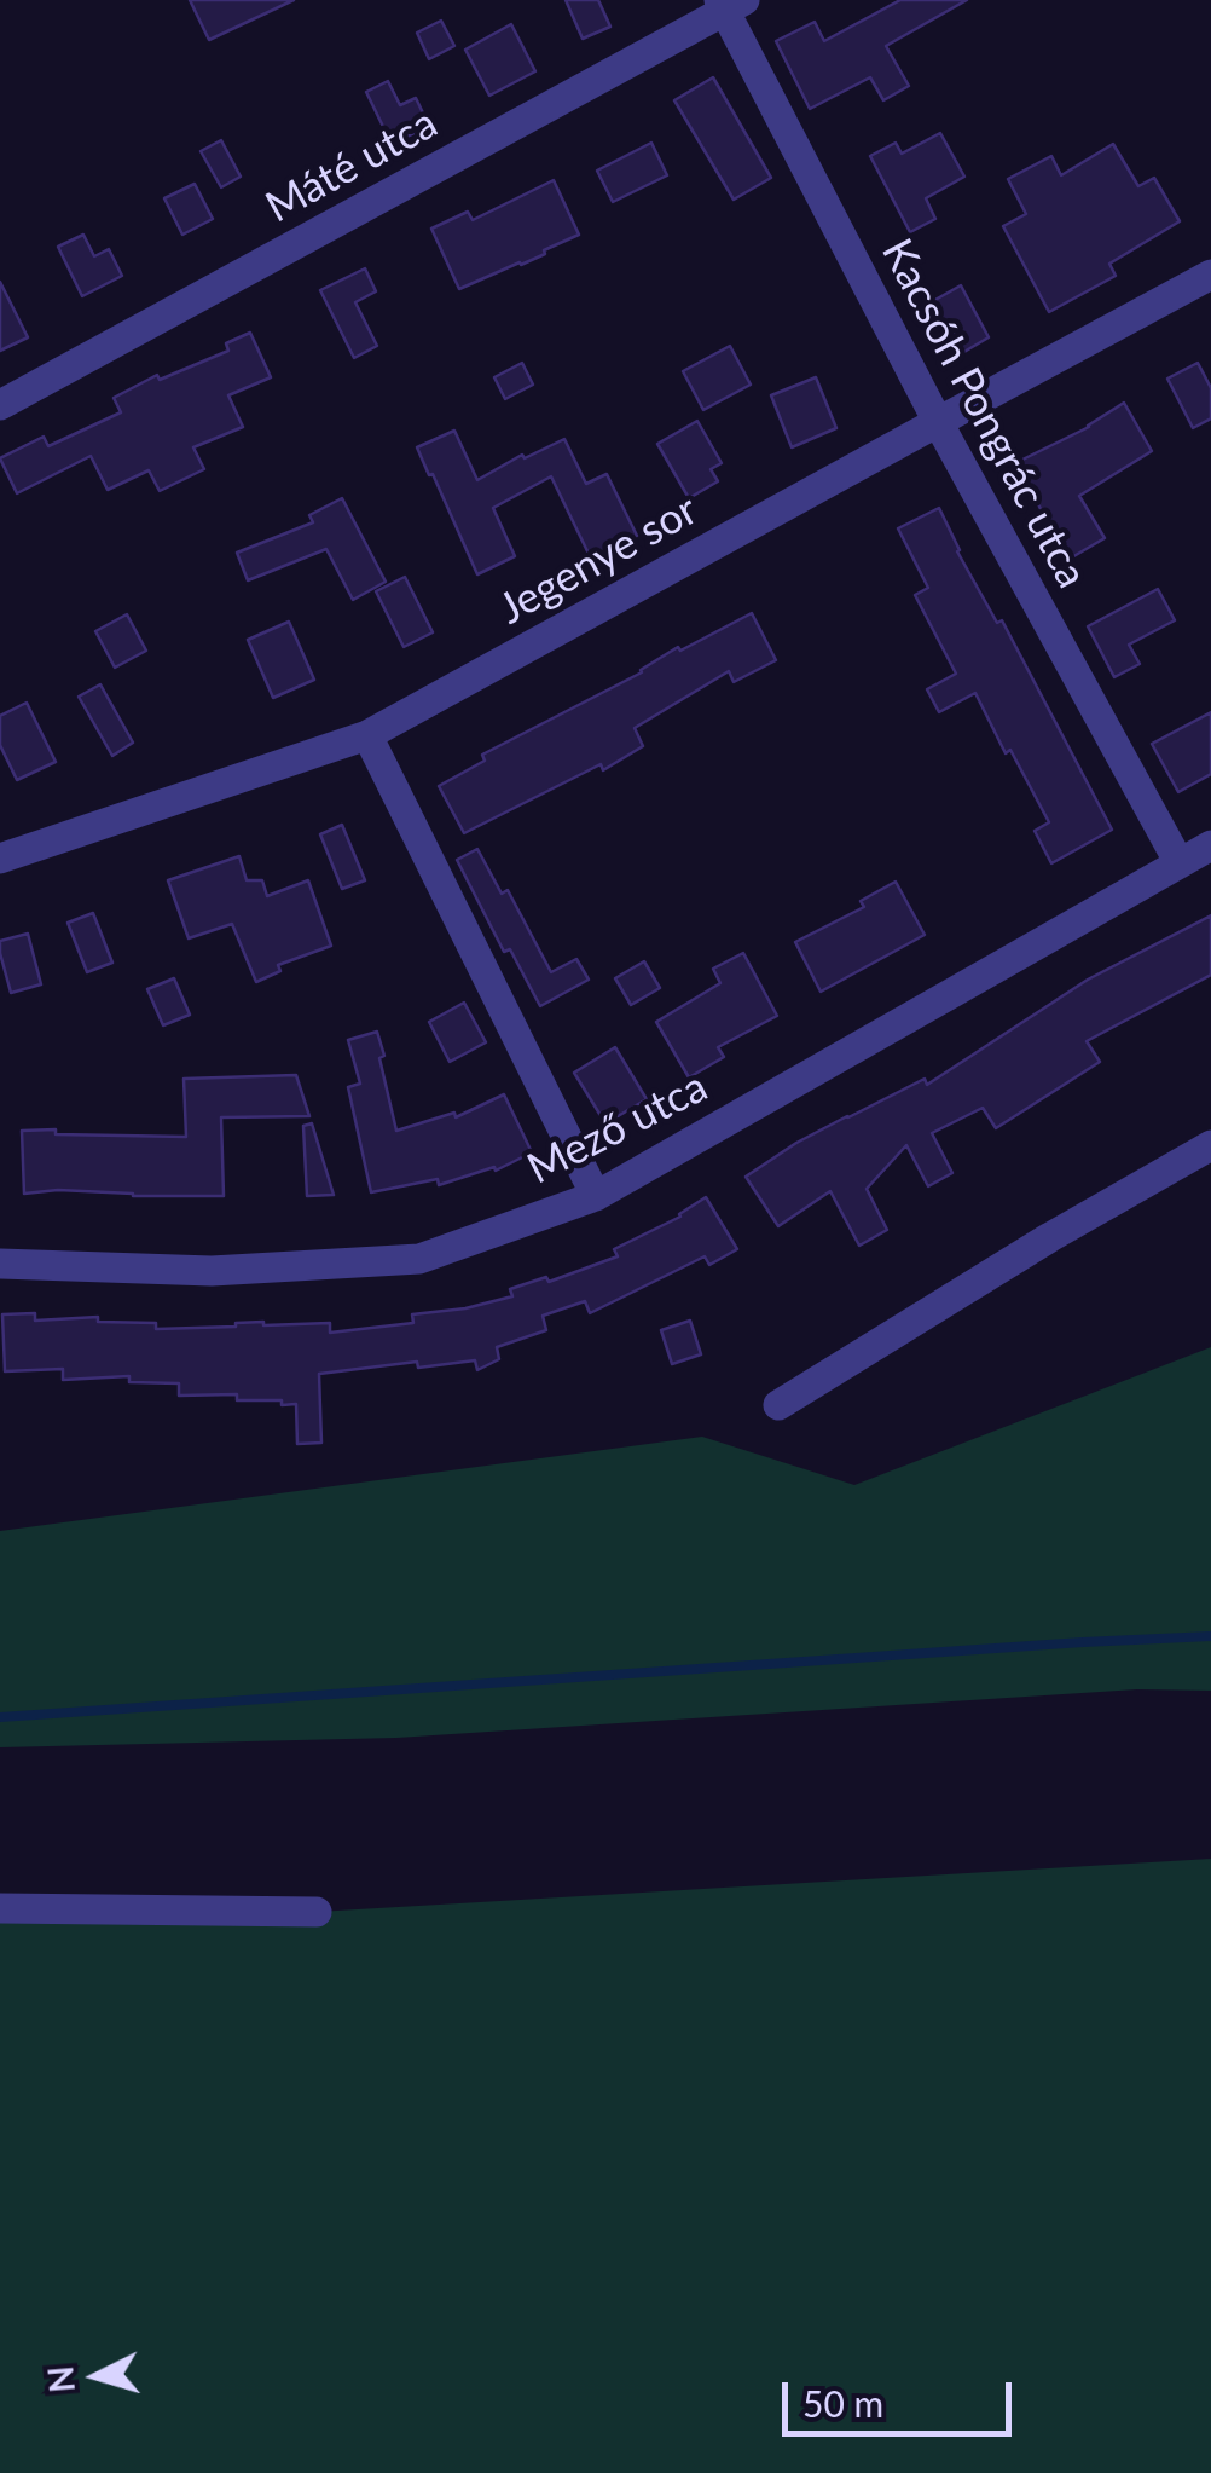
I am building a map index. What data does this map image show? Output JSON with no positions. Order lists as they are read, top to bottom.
{
  "streets": {
    "street": [
      "Máté utca",
      "Kacsóh Pongrác utca",
      "Jegenye sor",
      "Mező utca"
    ]
  },
  "crossings": [
    ["Máté utca", "Kacsóh Pongrác utca"],
    ["Kacsóh Pongrác utca", "Jegenye sor"],
    ["Kacsóh Pongrác utca", "Mező utca"]
  ],
  "scale_bar": "50 m",
  "north": "left"
}
